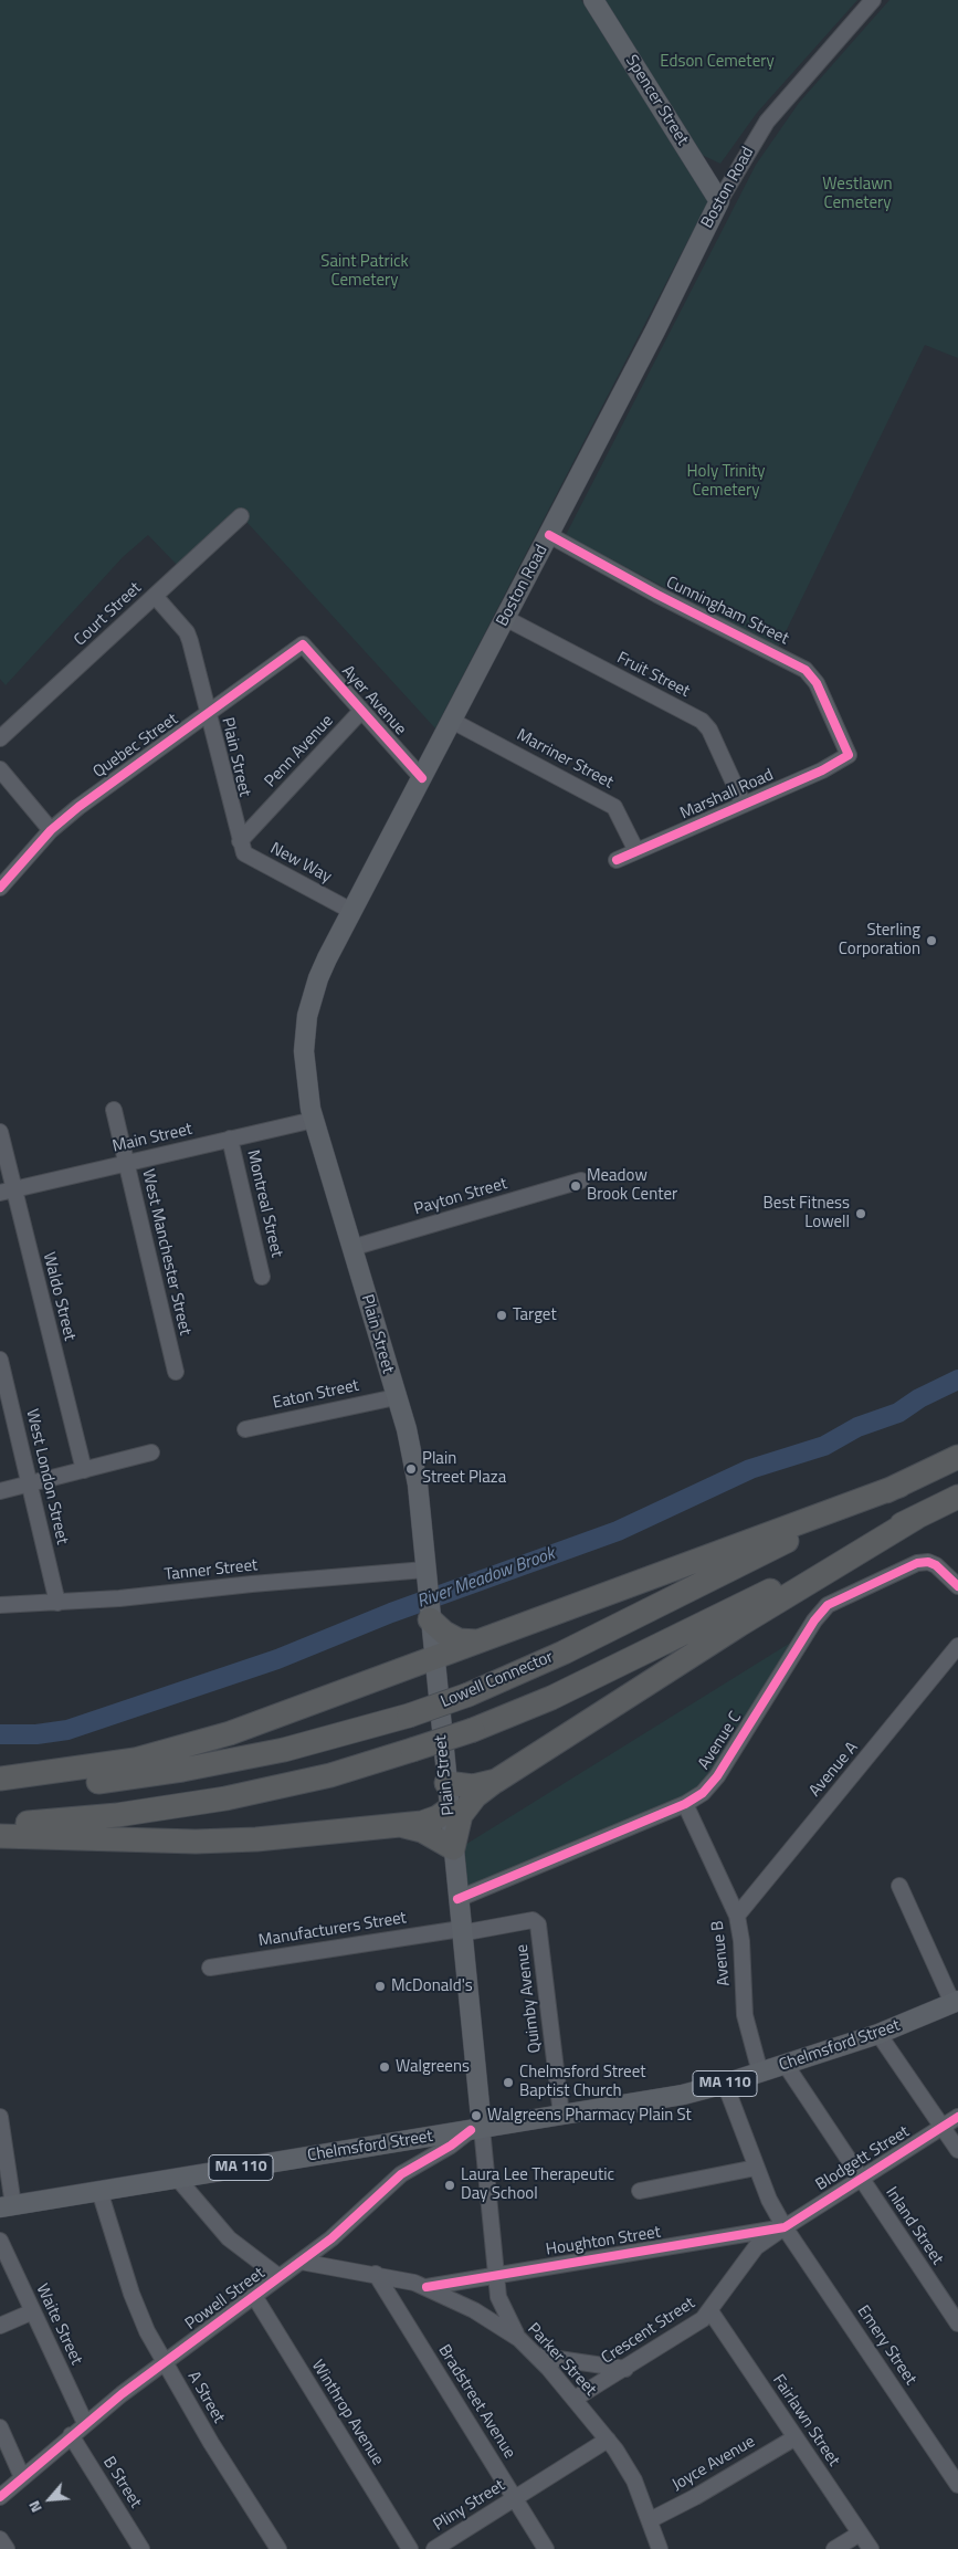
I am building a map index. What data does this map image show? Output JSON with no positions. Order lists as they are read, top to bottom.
{
  "streets": {
    "highway": ["Lowell Connector"],
    "main road": [
      "Spencer Street",
      "Boston Road",
      "Plain Street",
      "Chelmsford Street",
      "MA 110"
    ],
    "street": [
      "Cunningham Street",
      "Court Street",
      "Fruit Street",
      "Ayer Avenue",
      "Quebec Street",
      "Penn Avenue",
      "Marriner Street",
      "Marshall Road",
      "New Way",
      "Main Street",
      "Payton Street",
      "Montreal Street",
      "West Manchester Street",
      "Waldo Street",
      "Eaton Street",
      "West London Street",
      "Tanner Street",
      "Avenue C",
      "Avenue A",
      "Manufacturers Street",
      "Avenue B",
      "Quimby Avenue",
      "Blodgett Street",
      "Inland Street",
      "Houghton Street",
      "Powell Street",
      "Waite Street",
      "Crescent Street",
      "Emery Street",
      "Parker Street",
      "A Street",
      "Bradstreet Avenue",
      "Winthrop Avenue",
      "Fairlawn Street",
      "Joyce Avenue",
      "B Street",
      "Pliny Street"
    ]
  },
  "crossings": [
    ["Spencer Street", "Boston Road"],
    ["Boston Road", "Cunningham Street"],
    ["Boston Road", "Fruit Street"],
    ["Boston Road", "Ayer Avenue"],
    ["Boston Road", "Plain Street"],
    ["Boston Road", "Marriner Street"],
    ["Boston Road", "New Way"],
    ["Boston Road", "Main Street"],
    ["Cunningham Street", "Marshall Road"],
    ["Court Street", "Plain Street"],
    ["Fruit Street", "Marshall Road"],
    ["Ayer Avenue", "Quebec Street"],
    ["Ayer Avenue", "Penn Avenue"],
    ["Quebec Street", "Plain Street"],
    ["Penn Avenue", "Plain Street"],
    ["Penn Avenue", "New Way"],
    ["Plain Street", "New Way"],
    ["Plain Street", "Main Street"],
    ["Plain Street", "Payton Street"],
    ["Plain Street", "Eaton Street"],
    ["Plain Street", "Tanner Street"],
    ["Plain Street", "Avenue C"],
    ["Plain Street", "Manufacturers Street"],
    ["Plain Street", "Quimby Avenue"],
    ["Plain Street", "Chelmsford Street"],
    ["Plain Street", "Houghton Street"],
    ["Plain Street", "Powell Street"],
    ["Plain Street", "Parker Street"],
    ["Marriner Street", "Marshall Road"],
    ["Main Street", "Montreal Street"],
    ["Main Street", "West Manchester Street"],
    ["Main Street", "Waldo Street"],
    ["West London Street", "Tanner Street"],
    ["Avenue C", "Avenue B"],
    ["Avenue A", "Avenue B"],
    ["Manufacturers Street", "Quimby Avenue"],
    ["Avenue B", "Chelmsford Street"],
    ["Quimby Avenue", "Chelmsford Street"],
    ["Chelmsford Street", "Inland Street"],
    ["Chelmsford Street", "Powell Street"],
    ["Chelmsford Street", "A Street"],
    ["Blodgett Street", "Inland Street"],
    ["Blodgett Street", "Houghton Street"],
    ["Blodgett Street", "Crescent Street"],
    ["Blodgett Street", "Emery Street"],
    ["Houghton Street", "Crescent Street"],
    ["Houghton Street", "Emery Street"],
    ["Houghton Street", "Parker Street"],
    ["Powell Street", "Waite Street"],
    ["Powell Street", "Parker Street"],
    ["Powell Street", "A Street"],
    ["Powell Street", "Winthrop Avenue"],
    ["Powell Street", "B Street"],
    ["Crescent Street", "Emery Street"],
    ["Crescent Street", "Parker Street"],
    ["Crescent Street", "Fairlawn Street"],
    ["Parker Street", "Bradstreet Avenue"],
    ["Parker Street", "Joyce Avenue"],
    ["Parker Street", "Pliny Street"],
    ["Bradstreet Avenue", "Pliny Street"],
    ["Fairlawn Street", "Joyce Avenue"]
  ],
  "water": ["River Meadow Brook"],
  "parks": [
    "Edson Cemetery",
    "Westlawn Cemetery",
    "Saint Patrick Cemetery",
    "Holy Trinity Cemetery"
  ],
  "places": [
    "Sterling Corporation",
    "Meadow Brook Center",
    "Best Fitness Lowell",
    "Target",
    "Plain Street Plaza",
    "McDonald's",
    "Walgreens",
    "Chelmsford Street Baptist Church",
    "Walgreens Pharmacy Plain St",
    "Laura Lee Therapeutic Day School"
  ],
  "north": "bottom left"
}
